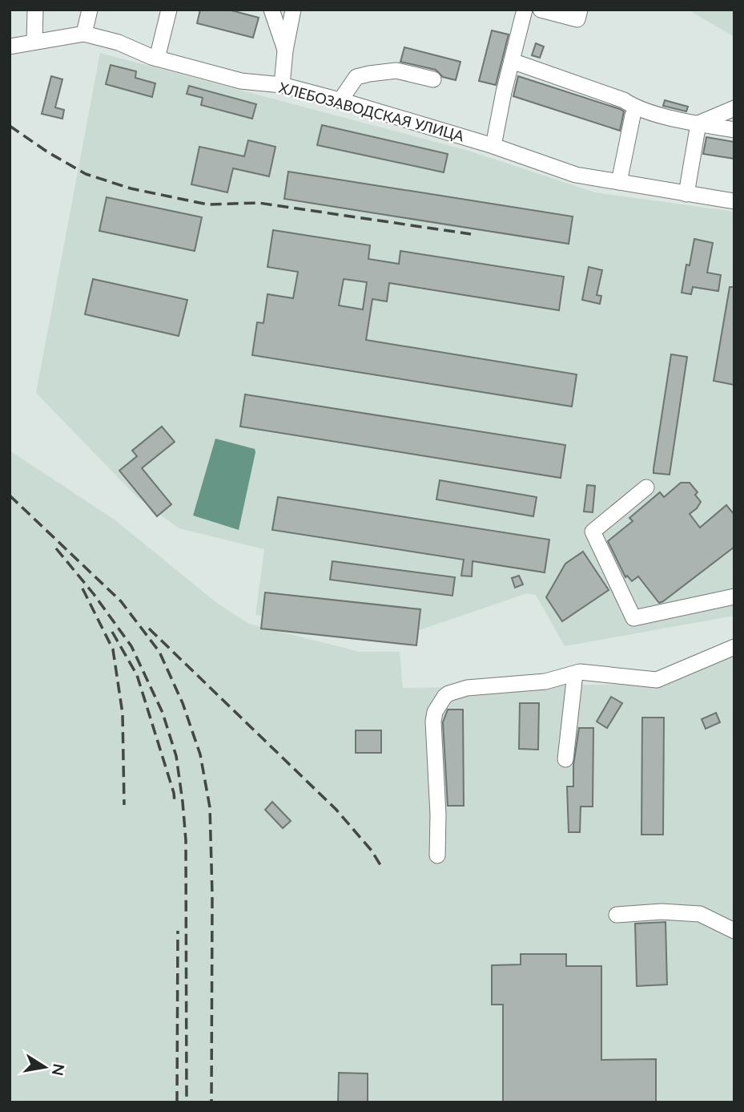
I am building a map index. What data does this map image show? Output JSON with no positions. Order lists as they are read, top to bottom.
{
  "streets": {
    "street": ["ХЛЕБОЗАВОДСКАЯ УЛИЦА"]
  },
  "north": "right"
}
